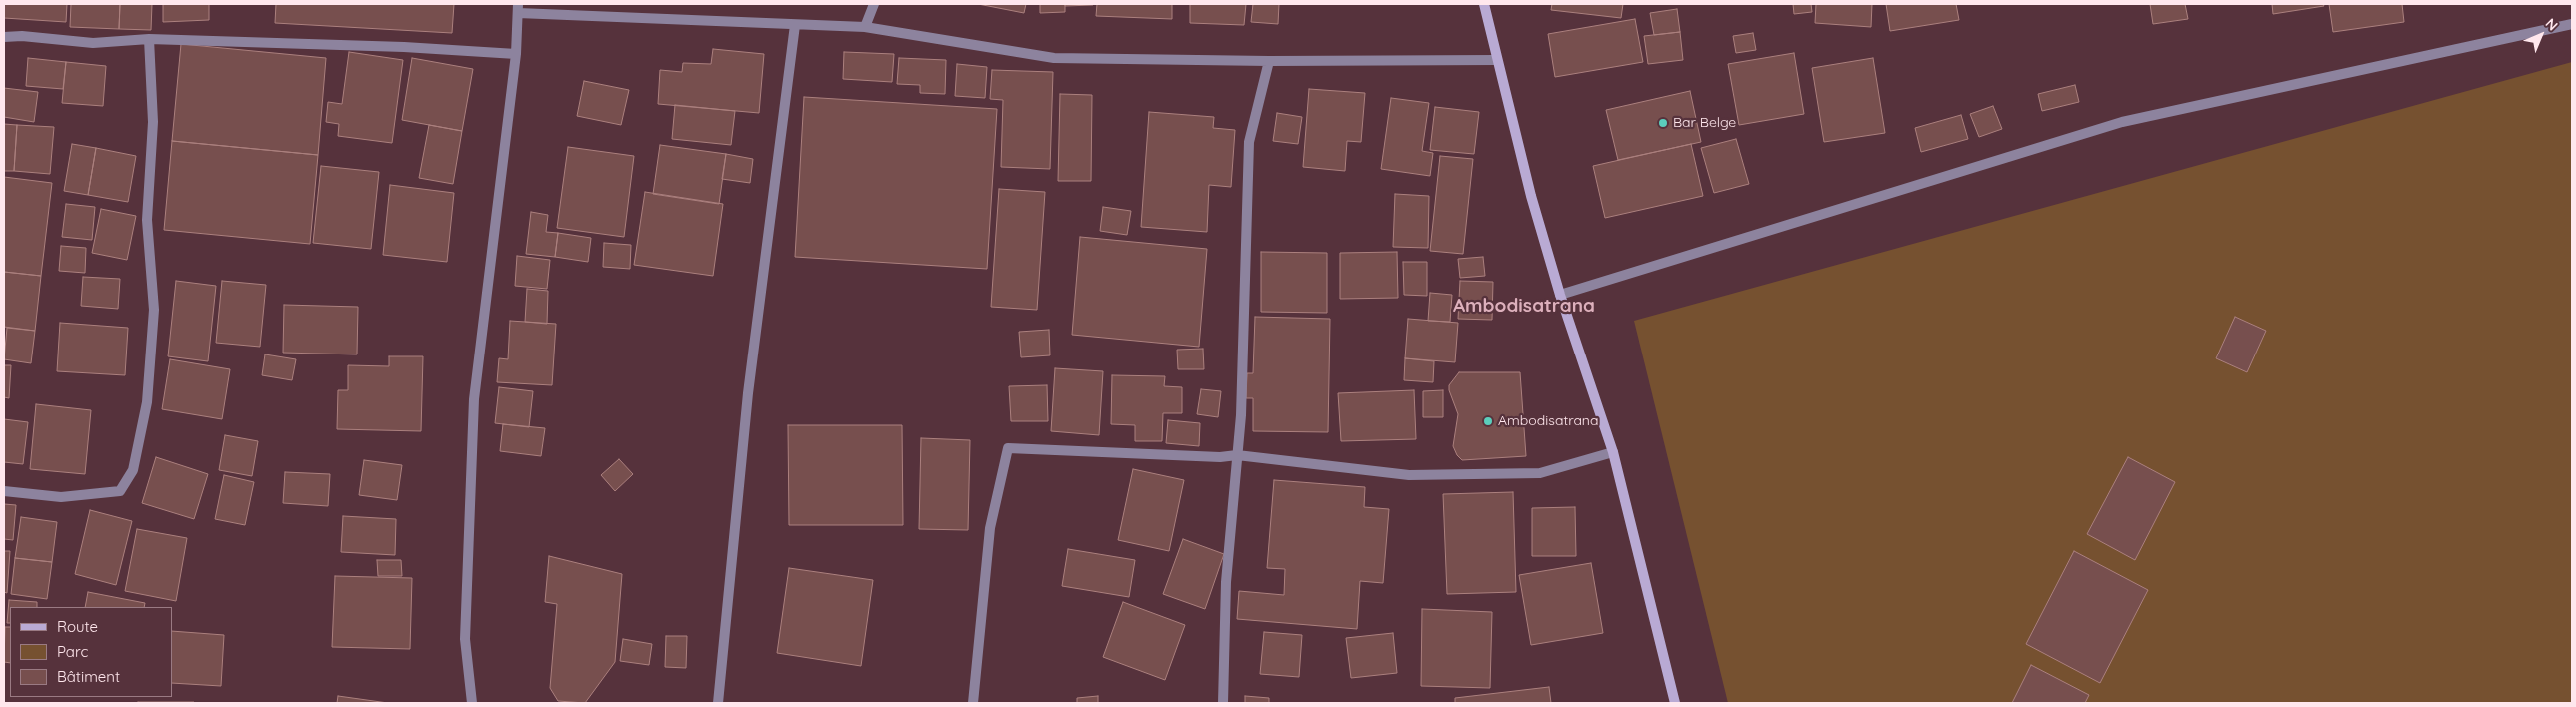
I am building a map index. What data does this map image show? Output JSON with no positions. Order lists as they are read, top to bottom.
{
  "districts": ["Ambodisatrana"],
  "places": ["Bar Belge", "Ambodisatrana"],
  "legend": ["Route", "Parc", "Bâtiment"],
  "north": "top right"
}
